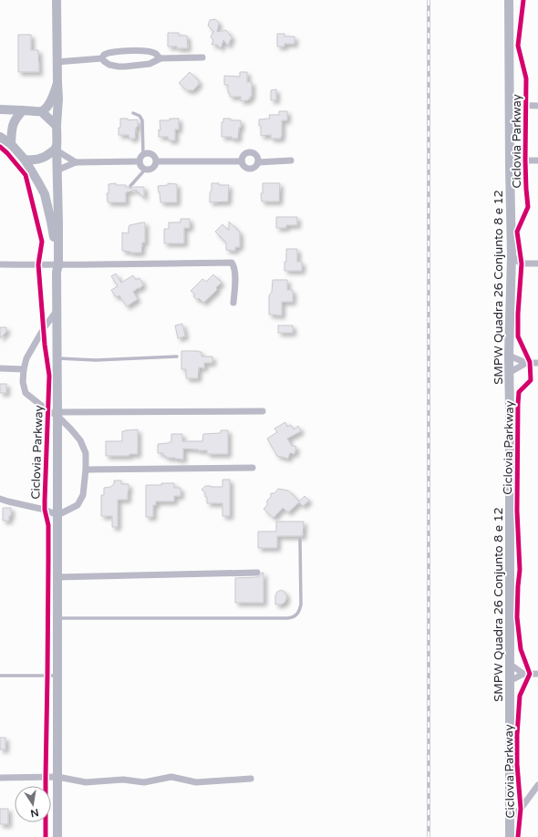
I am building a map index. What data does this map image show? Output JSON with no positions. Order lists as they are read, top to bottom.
{
  "streets": {
    "street": ["SMPW Quadra 26 Conjunto 8 e 12"],
    "cycle path": ["Ciclovia Parkway"]
  },
  "north": "bottom"
}
